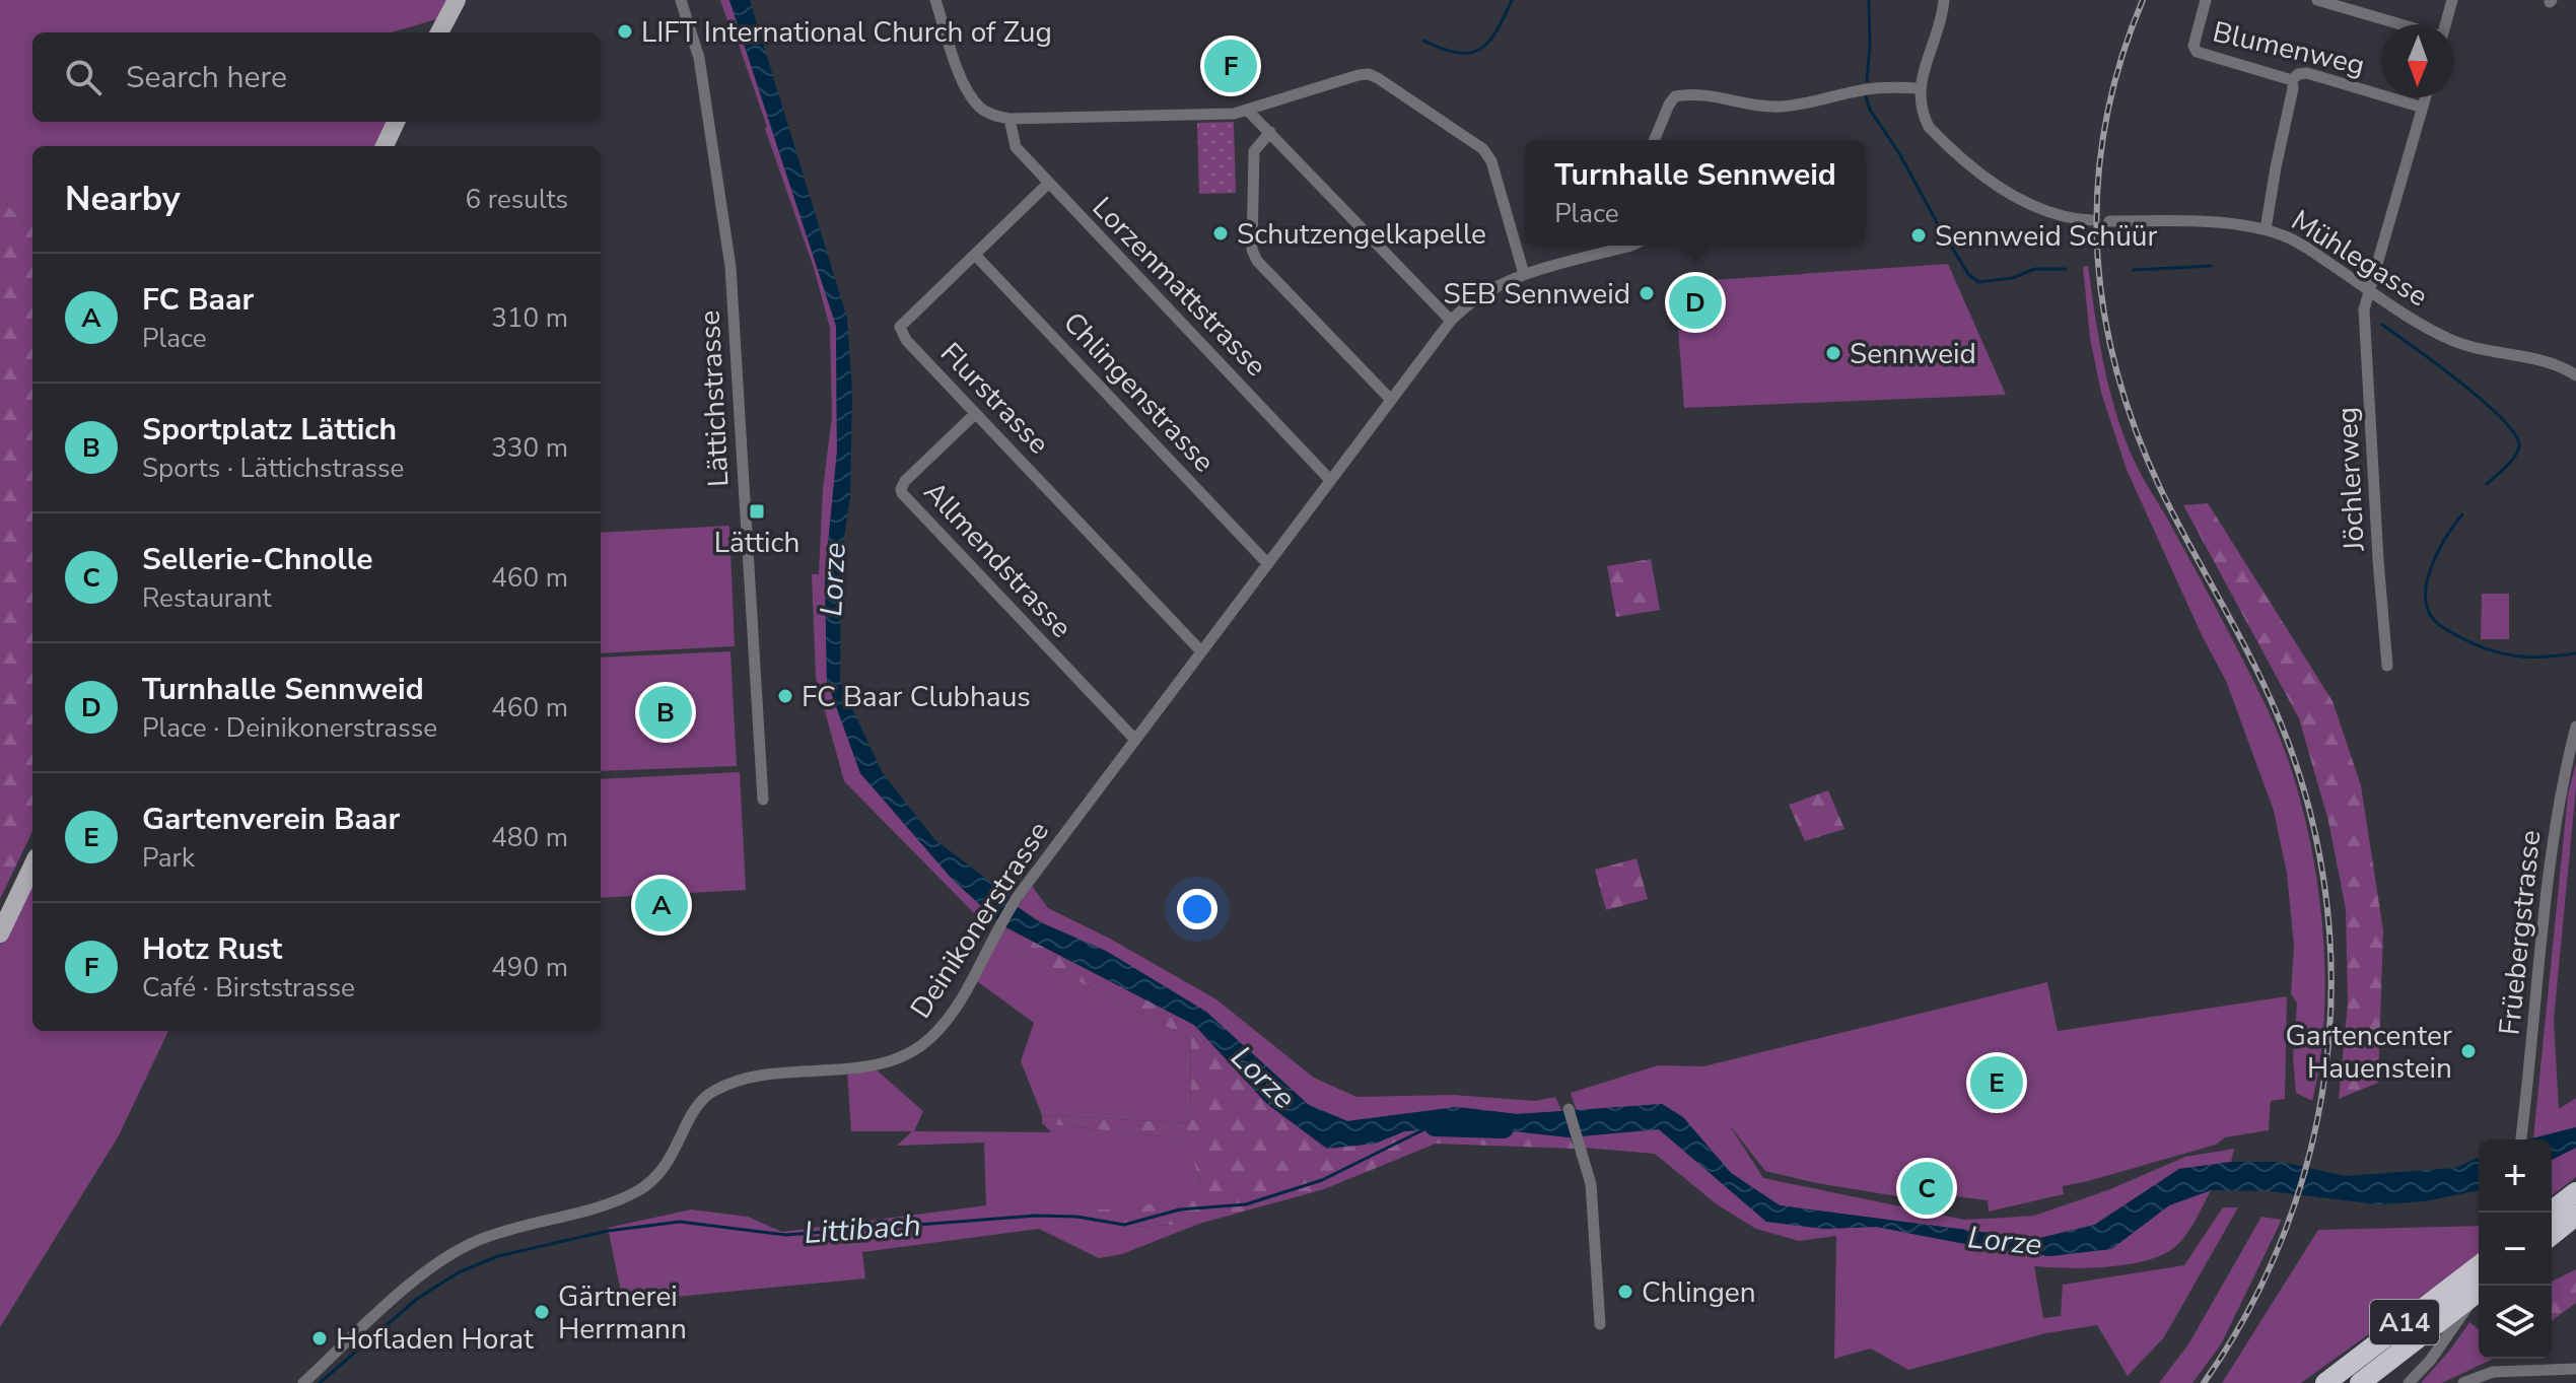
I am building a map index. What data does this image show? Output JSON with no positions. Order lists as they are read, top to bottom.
{
  "streets": {
    "highway": ["A14"],
    "street": [
      "Blumenweg",
      "Mühlegasse",
      "Lorzenmattstrasse",
      "Chlingenstrasse",
      "Flurstrasse",
      "Lättichstrasse",
      "Jöchlerweg",
      "Allmendstrasse",
      "Deinikonerstrasse",
      "Früebergstrasse"
    ]
  },
  "crossings": [
    ["Blumenweg", "Jöchlerweg"],
    ["Mühlegasse", "Jöchlerweg"],
    ["Lorzenmattstrasse", "Flurstrasse"],
    ["Lorzenmattstrasse", "Deinikonerstrasse"],
    ["Chlingenstrasse", "Flurstrasse"],
    ["Chlingenstrasse", "Deinikonerstrasse"],
    ["Flurstrasse", "Allmendstrasse"],
    ["Flurstrasse", "Deinikonerstrasse"],
    ["Allmendstrasse", "Deinikonerstrasse"]
  ],
  "water": ["Lorze", "Littibach"],
  "places": {
    "other": [
      "LIFT International Church of Zug",
      "Schutzengelkapelle",
      "Sennweid Schüür",
      "SEB Sennweid",
      "Sennweid",
      "FC Baar Clubhaus",
      "Gartencenter Hauenstein",
      "Chlingen",
      "Gärtnerei Herrmann",
      "Hofladen Horat"
    ],
    "transit": ["Lättich"]
  },
  "north": "bottom",
  "page": {
    "search": "Search here",
    "pins": [
      "F",
      "D",
      "B",
      "A",
      "E",
      "C"
    ],
    "popup": ["Turnhalle Sennweid", "Place"],
    "heading": ["Nearby", "6 results"],
    "list": [
      {
        "mark": "A",
        "name": "FC Baar",
        "note": "Place",
        "value": "310 m"
      },
      {
        "mark": "B",
        "name": "Sportplatz Lättich",
        "note": "Sports · Lättichstrasse",
        "value": "330 m"
      },
      {
        "mark": "C",
        "name": "Sellerie-Chnolle",
        "note": "Restaurant",
        "value": "460 m"
      },
      {
        "mark": "D",
        "name": "Turnhalle Sennweid",
        "note": "Place · Deinikonerstrasse",
        "value": "460 m"
      },
      {
        "mark": "E",
        "name": "Gartenverein Baar",
        "note": "Park",
        "value": "480 m"
      },
      {
        "mark": "F",
        "name": "Hotz Rust",
        "note": "Café · Birststrasse",
        "value": "490 m"
      }
    ],
    "map_buttons": ["+", "−"]
  }
}
